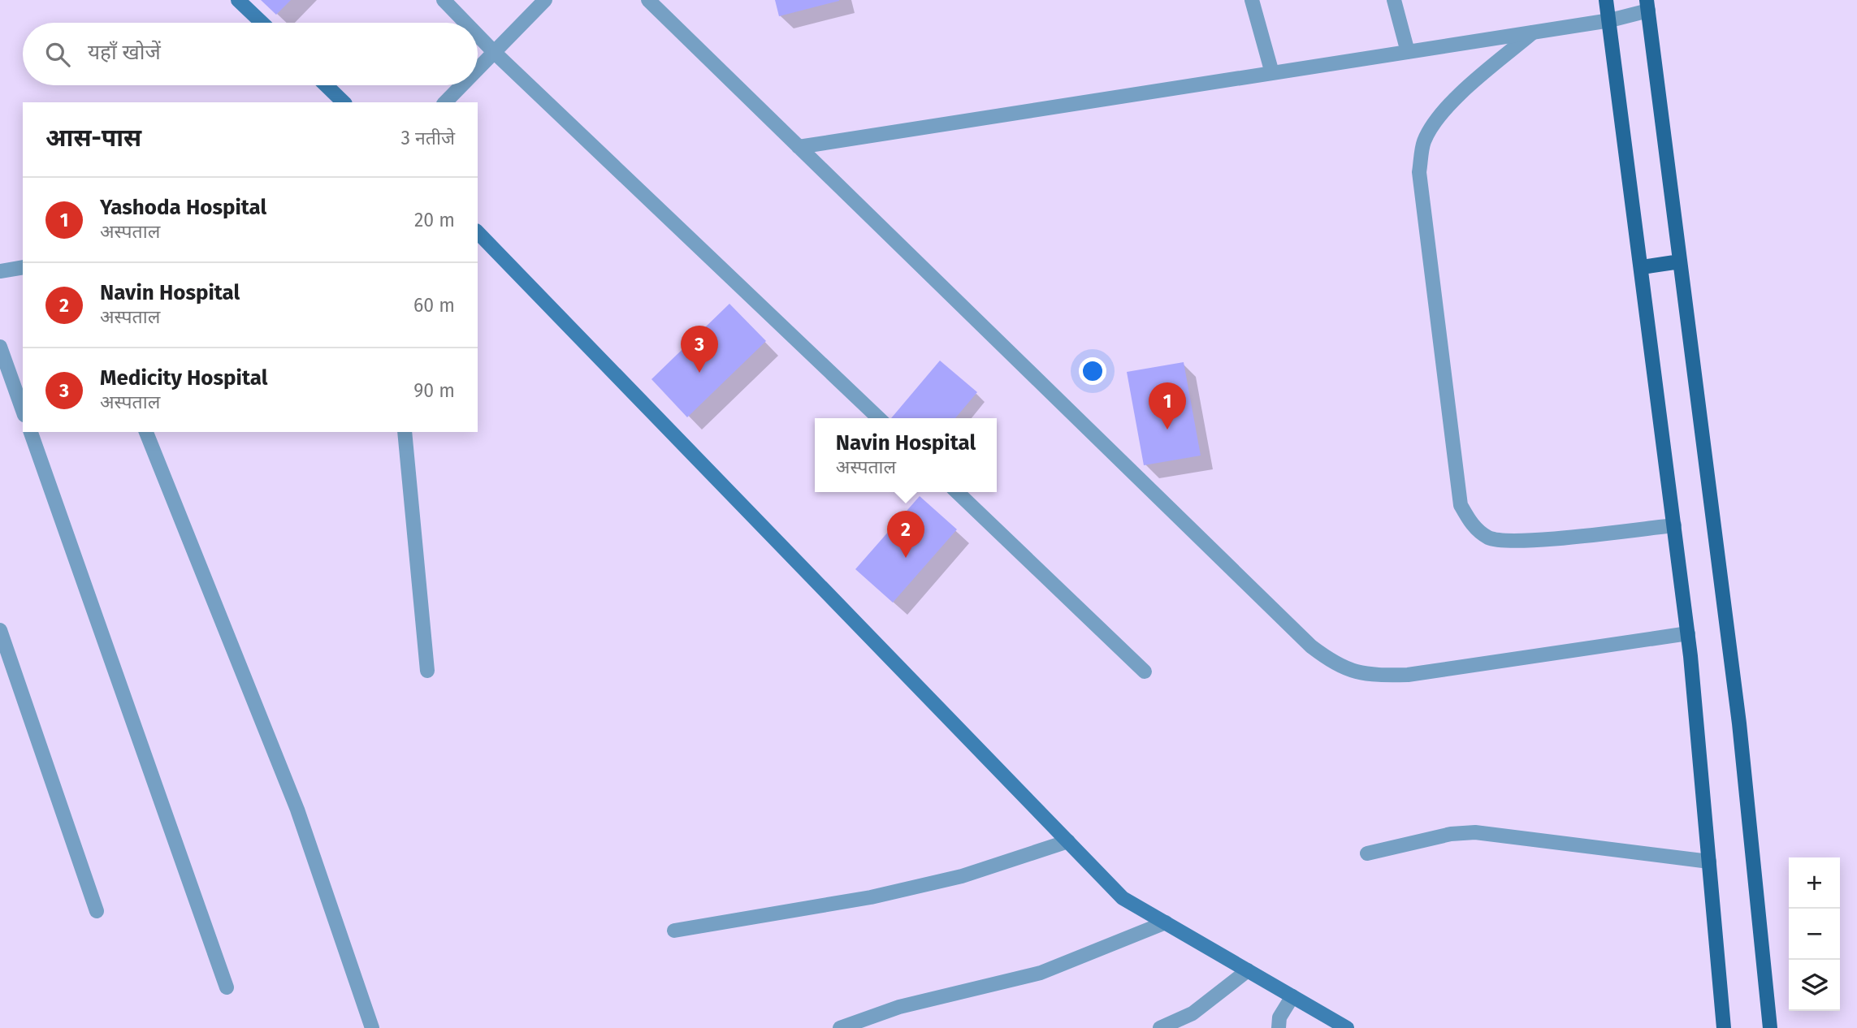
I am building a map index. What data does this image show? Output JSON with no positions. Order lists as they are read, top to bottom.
{
  "page": {
    "search": "यहाँ खोजें",
    "heading": ["आस-पास", "3 नतीजे"],
    "list": [
      {
        "mark": "1",
        "name": "Yashoda Hospital",
        "note": "अस्पताल",
        "value": "20 m"
      },
      {
        "mark": "2",
        "name": "Navin Hospital",
        "note": "अस्पताल",
        "value": "60 m"
      },
      {
        "mark": "3",
        "name": "Medicity Hospital",
        "note": "अस्पताल",
        "value": "90 m"
      }
    ],
    "pins": ["3", "1", "2"],
    "popup": ["Navin Hospital", "अस्पताल"],
    "map_buttons": ["+", "−"]
  }
}
